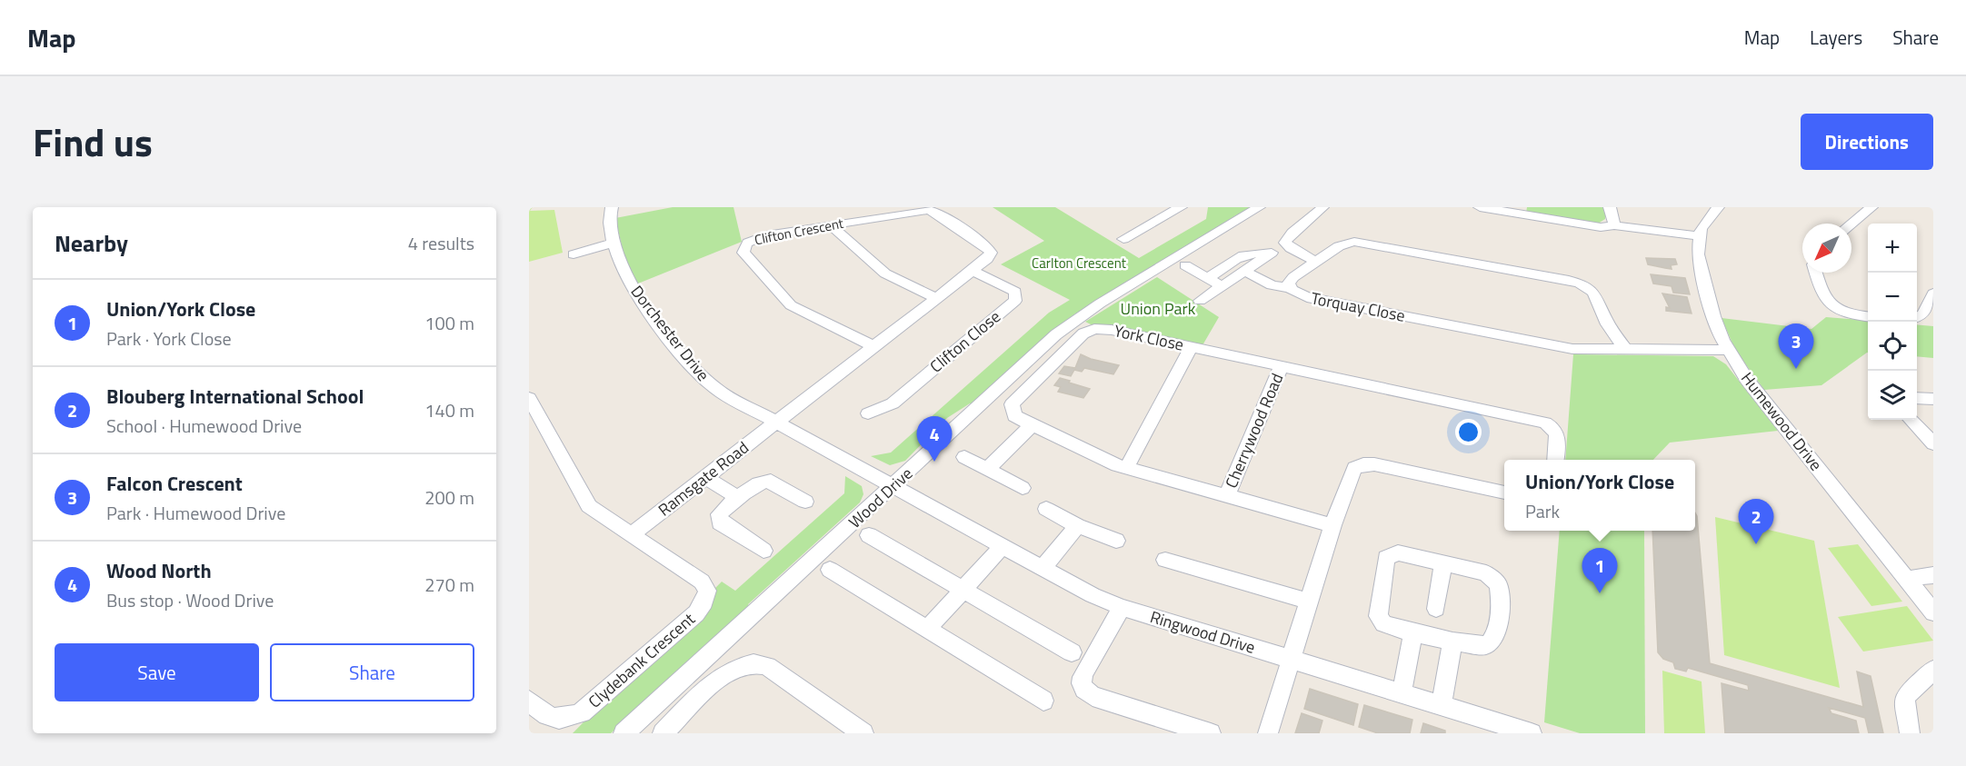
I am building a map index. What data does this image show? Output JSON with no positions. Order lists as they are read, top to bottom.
{
  "streets": {
    "street": [
      "Clifton Crescent",
      "Torquay Close",
      "Dorchester Drive",
      "York Close",
      "Clifton Close",
      "Humewood Drive",
      "Cherrywood Road",
      "Ramsgate Road",
      "Wood Drive",
      "Ringwood Drive",
      "Clydebank Crescent"
    ]
  },
  "crossings": [
    ["Clifton Crescent", "Dorchester Drive"],
    ["Clifton Crescent", "Clifton Close"],
    ["Clifton Crescent", "Ramsgate Road"],
    ["Torquay Close", "Humewood Drive"],
    ["Dorchester Drive", "Ramsgate Road"],
    ["Dorchester Drive", "Wood Drive"],
    ["Dorchester Drive", "Ringwood Drive"],
    ["York Close", "Cherrywood Road"],
    ["Ramsgate Road", "Clydebank Crescent"],
    ["Wood Drive", "Ringwood Drive"]
  ],
  "parks": ["Carlton Crescent", "Union Park"],
  "north": "bottom left",
  "page": {
    "header": "Map",
    "nav": ["Map", "Layers", "Share"],
    "title": "Find us",
    "buttons": [
      "Directions",
      ["Save", "Share"]
    ],
    "heading": ["Nearby", "4 results"],
    "map_buttons": ["+", "−"],
    "list": [
      {
        "mark": "1",
        "name": "Union/York Close",
        "note": "Park · York Close",
        "value": "100 m"
      },
      {
        "mark": "2",
        "name": "Blouberg International School",
        "note": "School · Humewood Drive",
        "value": "140 m"
      },
      {
        "mark": "3",
        "name": "Falcon Crescent",
        "note": "Park · Humewood Drive",
        "value": "200 m"
      },
      {
        "mark": "4",
        "name": "Wood North",
        "note": "Bus stop · Wood Drive",
        "value": "270 m"
      }
    ],
    "pins": [
      "3",
      "4",
      "2",
      "1"
    ],
    "popup": ["Union/York Close", "Park"]
  }
}
